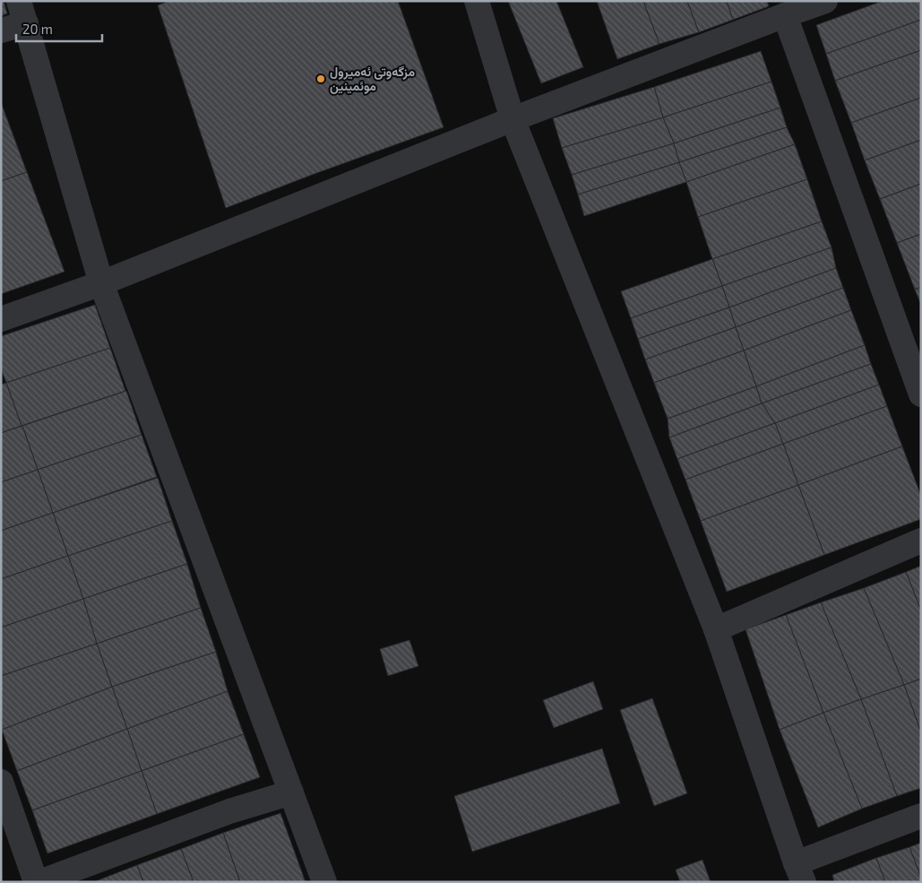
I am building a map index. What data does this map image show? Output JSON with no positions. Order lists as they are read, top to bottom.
{
  "places": ["مزگەوتی ئەمیرول موئمینین"],
  "scale_bar": "20 m"
}
